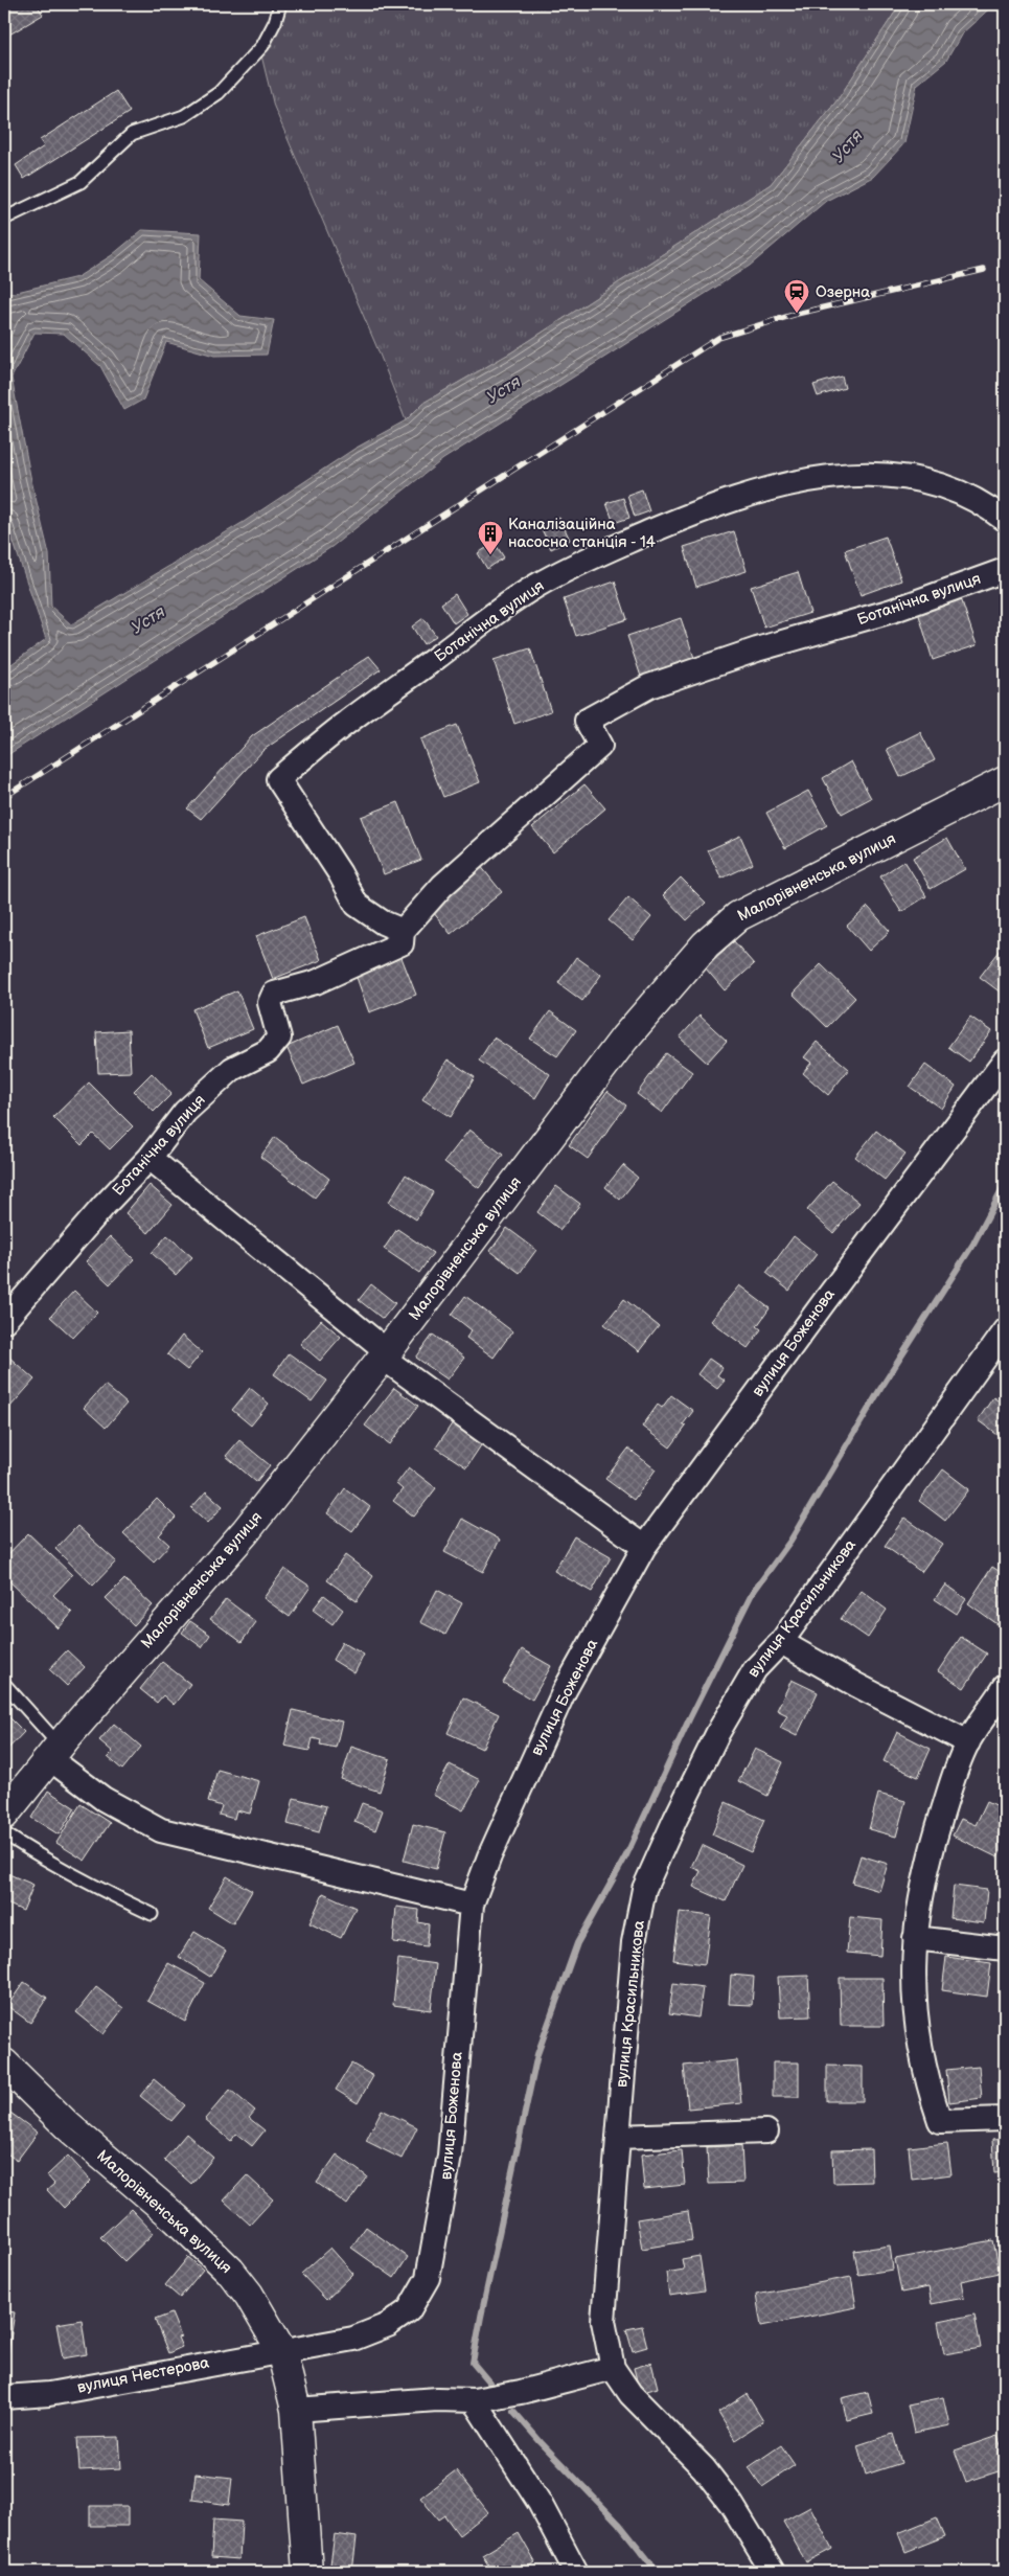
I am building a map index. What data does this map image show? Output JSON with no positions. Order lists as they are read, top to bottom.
{
  "streets": {
    "street": [
      "Ботанічна вулиця",
      "Малорівненська вулиця",
      "вулиця Боженова",
      "вулиця Красильникова",
      "вулиця Нестерова"
    ]
  },
  "crossings": [
    ["Малорівненська вулиця", "вулиця Боженова"],
    ["Малорівненська вулиця", "вулиця Нестерова"],
    ["вулиця Боженова", "вулиця Нестерова"]
  ],
  "water": ["Устя"],
  "places": {
    "station": ["Озерна"],
    "building": ["Каналізаційна насосна станція - 14"]
  }
}
